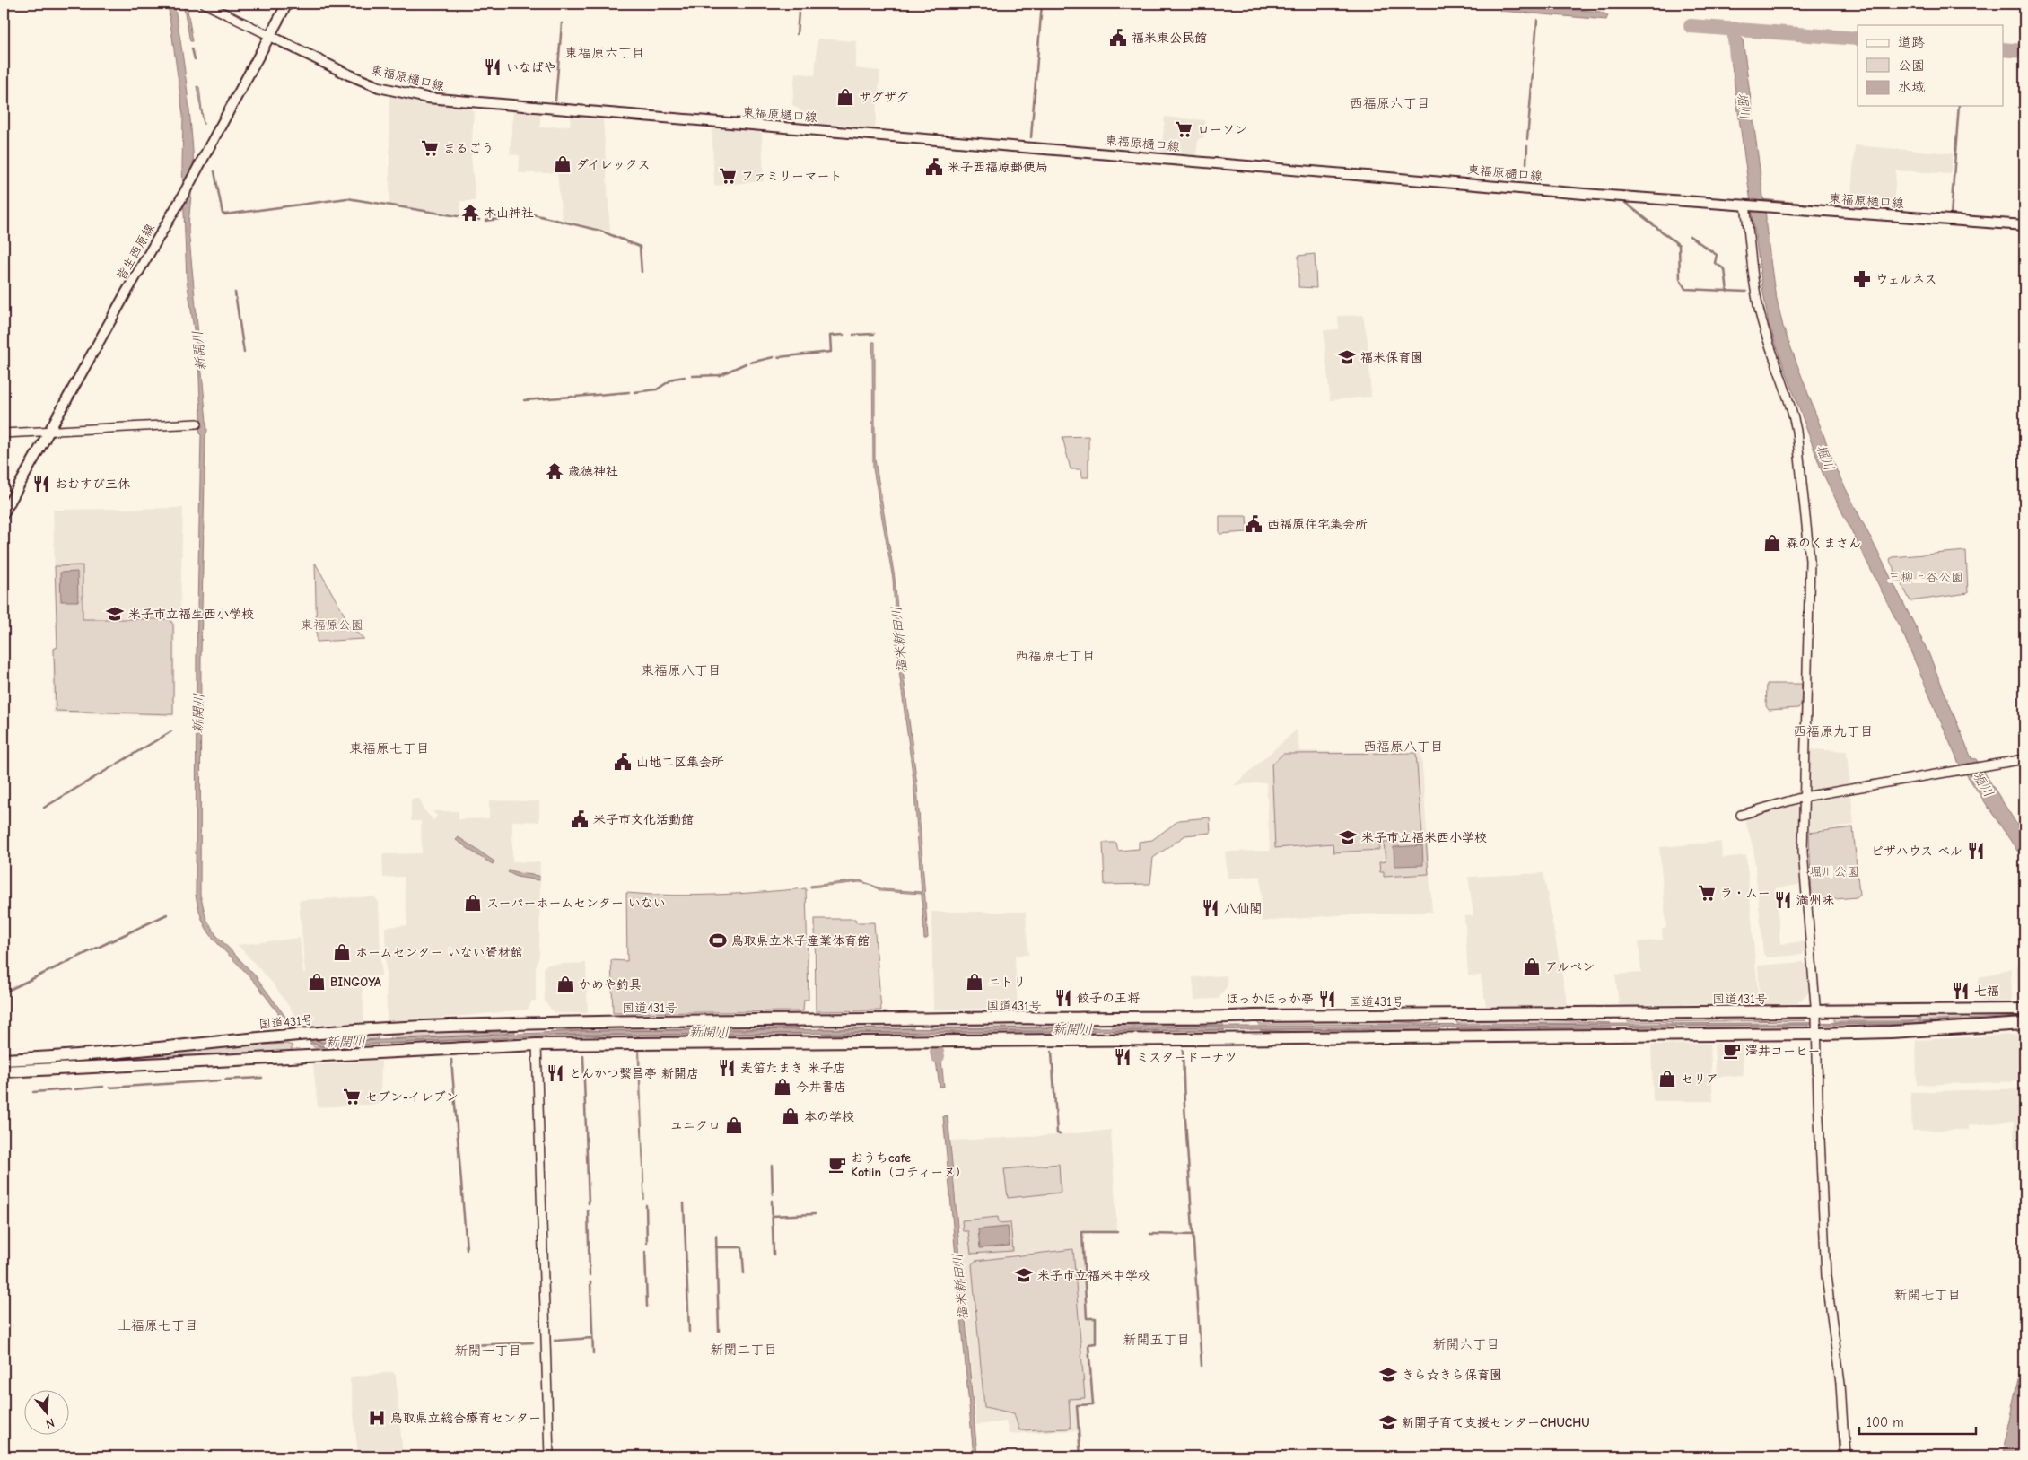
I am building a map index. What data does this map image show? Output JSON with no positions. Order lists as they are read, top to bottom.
{
  "streets": {
    "highway": ["国道431号"],
    "main road": ["東福原樋口線", "皆生西原線"]
  },
  "crossings": [
    ["東福原樋口線", "皆生西原線"]
  ],
  "districts": [
    "東福原六丁目",
    "西福原六丁目",
    "西福原七丁目",
    "東福原八丁目",
    "西福原九丁目",
    "西福原八丁目",
    "東福原七丁目",
    "新開七丁目",
    "上福原七丁目",
    "新開五丁目",
    "新開六丁目",
    "新開二丁目",
    "新開一丁目"
  ],
  "water": ["堀川", "新開川", "福米新田川"],
  "parks": ["三柳上谷公園", "東福原公園", "堀川公園"],
  "places": {
    "public building": [
      "福米東公民館",
      "米子西福原郵便局",
      "西福原住宅集会所",
      "山地二区集会所",
      "米子市文化活動館"
    ],
    "restaurant": [
      "いなばや",
      "おむすび三休",
      "ピザハウス ベル",
      "満州味",
      "八仙閣",
      "七福",
      "餃子の王将",
      "ほっかほっか亭",
      "ミスタードーナツ",
      "麦笛たまき 米子店",
      "とんかつ繫昌亭 新開店"
    ],
    "shop": [
      "ザグザグ",
      "ダイレックス",
      "森のくまさん",
      "スーパーホームセンター いない",
      "ホームセンター いない資材館",
      "アルペン",
      "BINGOYA",
      "ニトリ",
      "かめや釣具",
      "セリア",
      "今井書店",
      "本の学校",
      "ユニクロ"
    ],
    "supermarket": [
      "ローソン",
      "まるごう",
      "ファミリーマート",
      "ラ・ムー",
      "セブン-イレブン"
    ],
    "temple": ["木山神社", "歳徳神社"],
    "pharmacy": ["ウェルネス"],
    "school or university": [
      "福米保育園",
      "米子市立福生西小学校",
      "米子市立福米西小学校",
      "米子市立福米中学校",
      "きら☆きら保育園",
      "新開子育て支援センターCHUCHU"
    ],
    "sports": ["鳥取県立米子産業体育館"],
    "cafe": ["澤井コーヒー", "おうちcafe Kotiin（コティーヌ）"],
    "hospital": ["鳥取県立総合療育センター"]
  },
  "legend": ["道路", "公園", "水域"],
  "scale_bar": "100 m",
  "north": "bottom"
}
